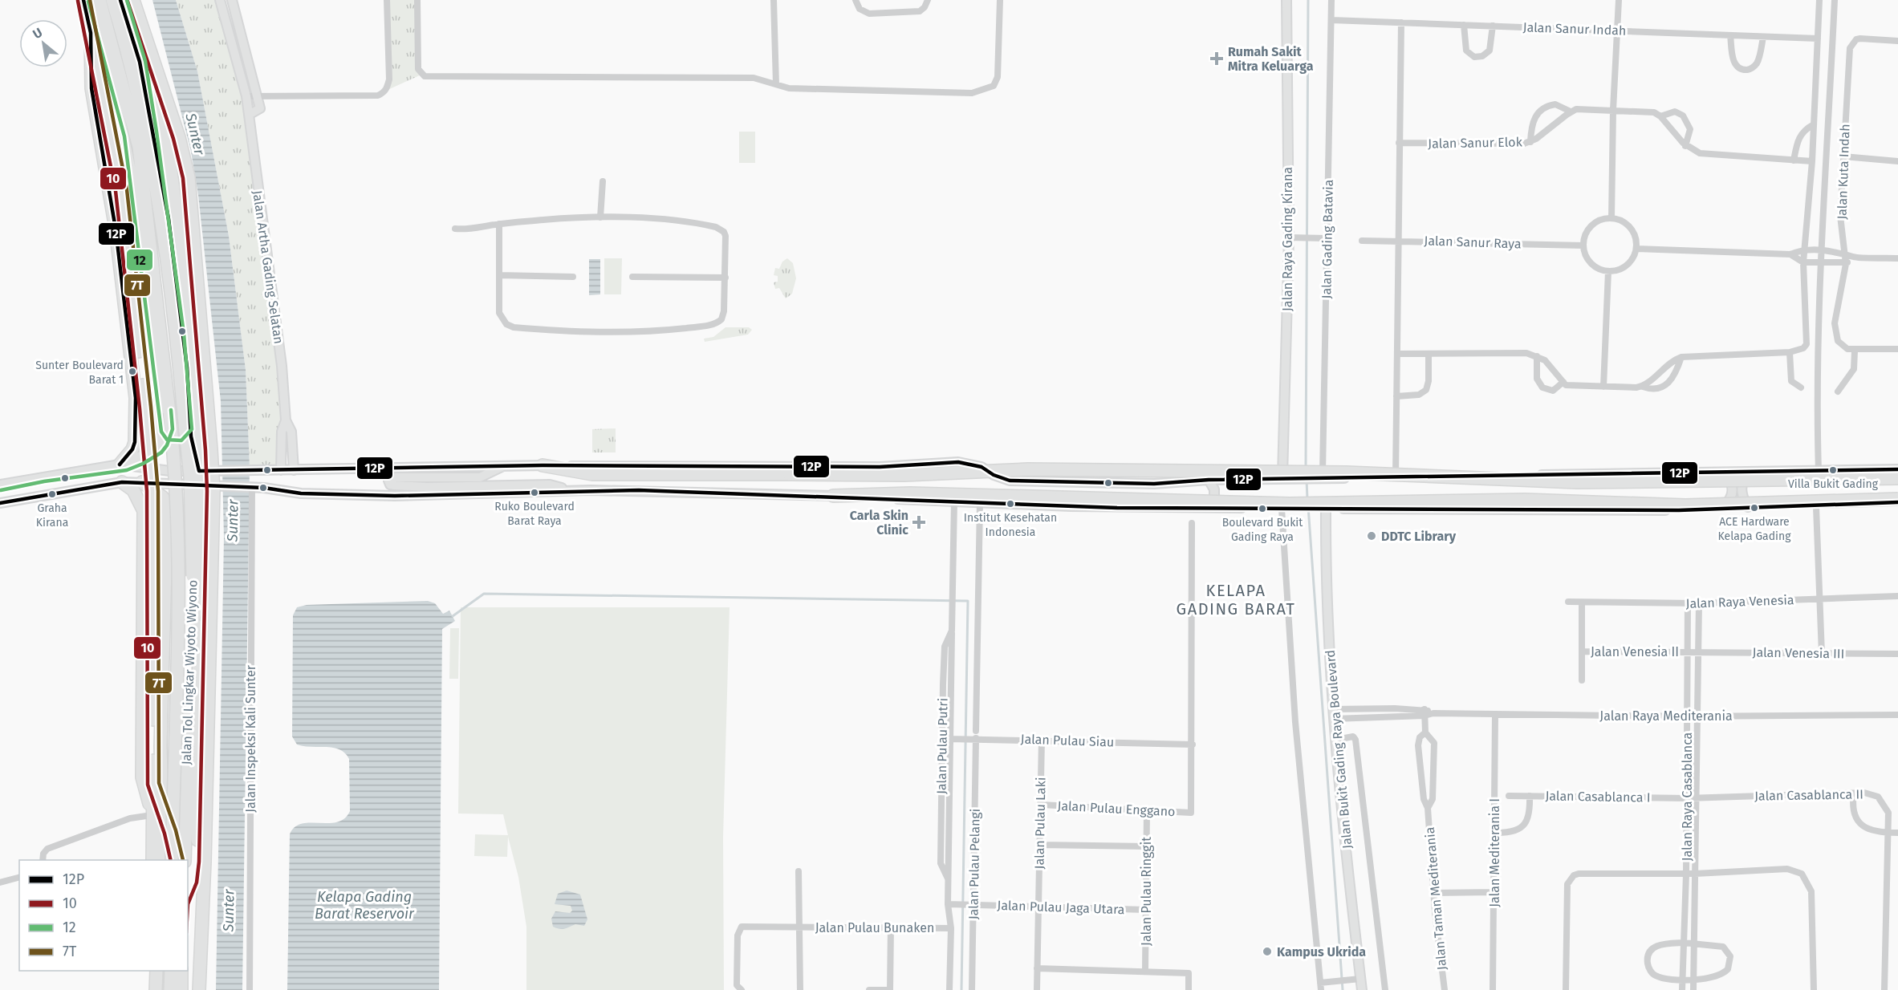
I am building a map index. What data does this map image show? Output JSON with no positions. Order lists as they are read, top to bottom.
{
  "streets": {
    "highway": ["Jalan Tol Lingkar Wiyoto Wiyono"],
    "main road": ["Jalan Raya Gading Kirana", "Jalan Artha Gading Selatan", "Jalan Bukit Gading Raya Boulevard"],
    "street": [
      "Jalan Sanur Indah",
      "Jalan Sanur Elok",
      "Jalan Kuta Indah",
      "Jalan Gading Batavia",
      "Jalan Sanur Raya",
      "Jalan Raya Venesia",
      "Jalan Venesia II",
      "Jalan Venesia III",
      "Jalan Raya Mediterania",
      "Jalan Inspeksi Kali Sunter",
      "Jalan Pulau Siau",
      "Jalan Pulau Putri",
      "Jalan Casablanca II",
      "Jalan Casablanca I",
      "Jalan Raya Casablanca",
      "Jalan Pulau Enggano",
      "Jalan Pulau Laki",
      "Jalan Mediterania I",
      "Jalan Pulau Pelangi",
      "Jalan Pulau Ringgit",
      "Jalan Taman Mediterania",
      "Jalan Pulau Jaga Utara",
      "Jalan Pulau Bunaken"
    ]
  },
  "crossings": [
    ["Jalan Sanur Indah", "Jalan Gading Batavia"],
    ["Jalan Raya Venesia", "Jalan Raya Casablanca"],
    ["Jalan Venesia II", "Jalan Venesia III"],
    ["Jalan Venesia II", "Jalan Raya Casablanca"],
    ["Jalan Venesia III", "Jalan Raya Casablanca"],
    ["Jalan Raya Mediterania", "Jalan Bukit Gading Raya Boulevard"],
    ["Jalan Raya Mediterania", "Jalan Raya Casablanca"],
    ["Jalan Raya Mediterania", "Jalan Mediterania I"],
    ["Jalan Raya Mediterania", "Jalan Taman Mediterania"],
    ["Jalan Pulau Siau", "Jalan Pulau Putri"],
    ["Jalan Pulau Siau", "Jalan Pulau Enggano"],
    ["Jalan Pulau Siau", "Jalan Pulau Laki"],
    ["Jalan Pulau Siau", "Jalan Pulau Pelangi"],
    ["Jalan Pulau Putri", "Jalan Pulau Jaga Utara"],
    ["Jalan Pulau Putri", "Jalan Pulau Bunaken"],
    ["Jalan Casablanca II", "Jalan Casablanca I"],
    ["Jalan Casablanca II", "Jalan Raya Casablanca"],
    ["Jalan Casablanca I", "Jalan Raya Casablanca"],
    ["Jalan Pulau Enggano", "Jalan Pulau Laki"],
    ["Jalan Pulau Enggano", "Jalan Pulau Ringgit"],
    ["Jalan Pulau Laki", "Jalan Pulau Jaga Utara"],
    ["Jalan Pulau Pelangi", "Jalan Pulau Jaga Utara"],
    ["Jalan Pulau Ringgit", "Jalan Pulau Jaga Utara"]
  ],
  "districts": ["KELAPA GADING BARAT"],
  "water": ["Sunter", "Kelapa Gading Barat Reservoir"],
  "places": {
    "health": ["Rumah Sakit Mitra Keluarga", "Carla Skin Clinic"],
    "other": [
      "Sunter Boulevard Barat 1",
      "Villa Bukit Gading",
      "Ruko Boulevard Barat Raya",
      "Graha Kirana",
      "Institut Kesehatan Indonesia",
      "ACE Hardware Kelapa Gading",
      "Boulevard Bukit Gading Raya",
      "DDTC Library",
      "Kampus Ukrida"
    ]
  },
  "lines": [
    "transit line 12P",
    "transit line 12",
    "transit line 7T",
    "transit line 10"
  ],
  "legend": [
    "12P",
    "10",
    "12",
    "7T"
  ],
  "north": "top left"
}
